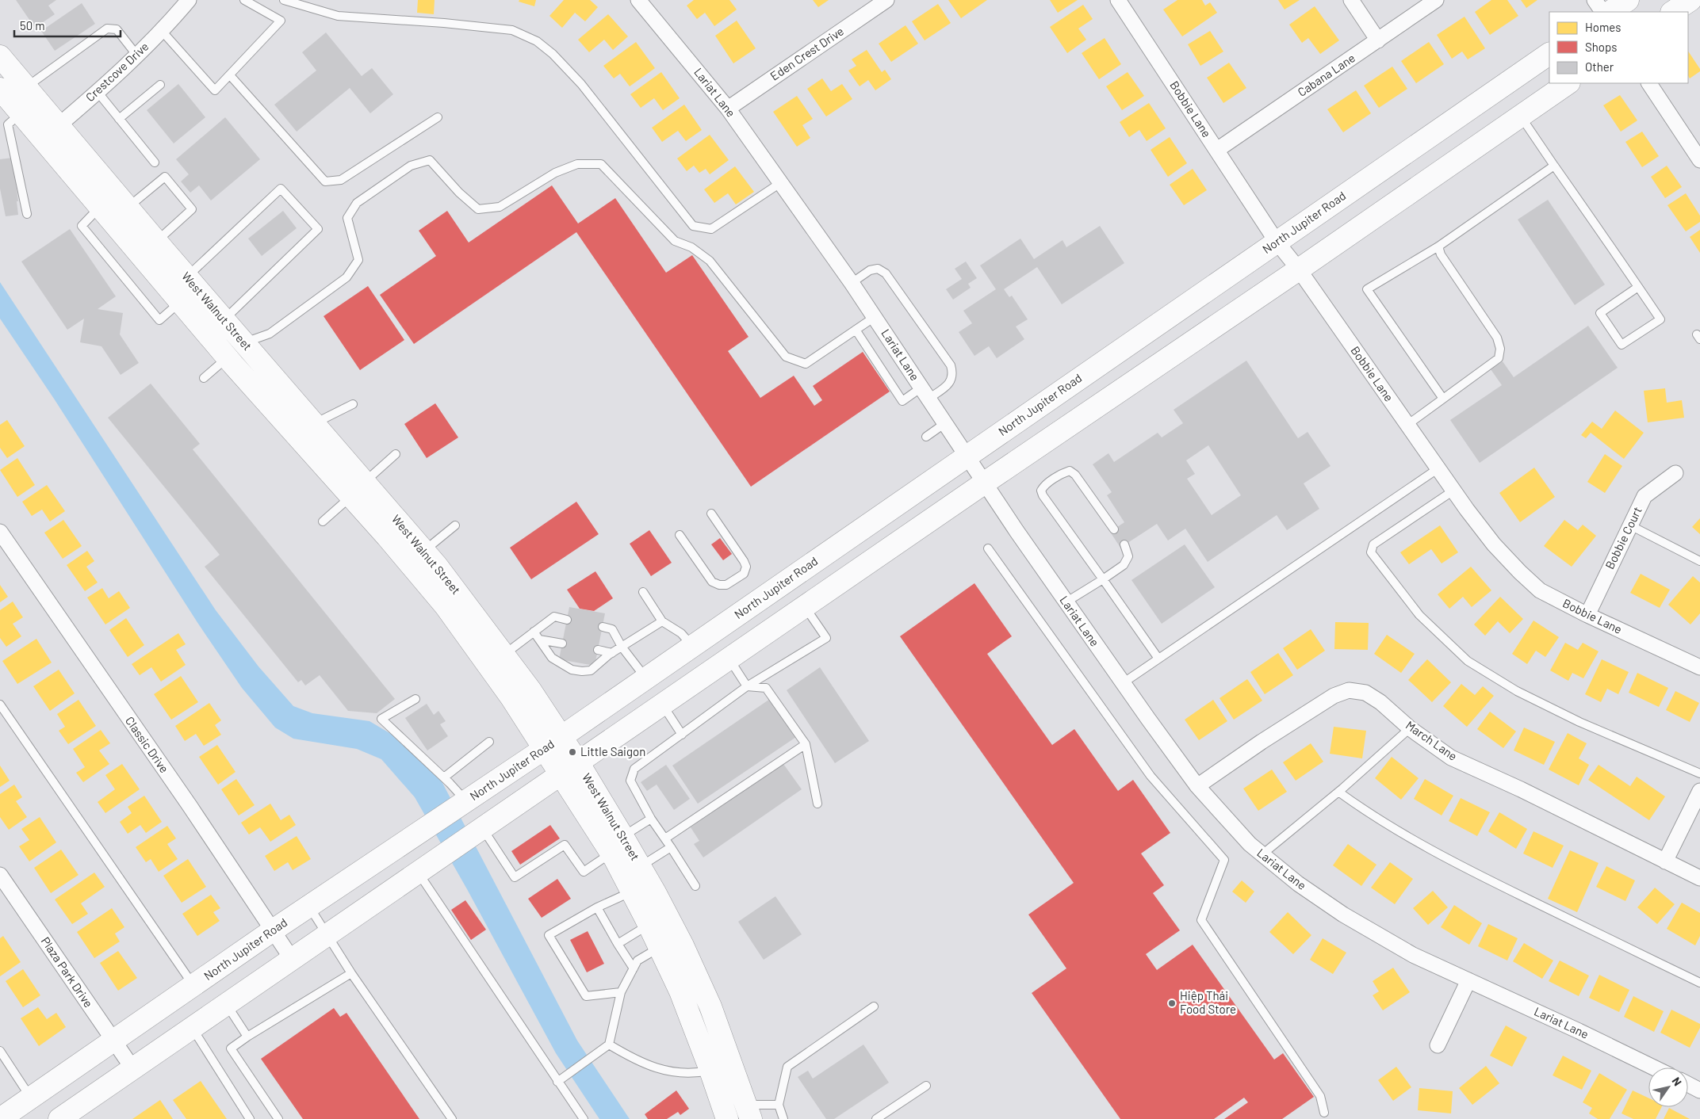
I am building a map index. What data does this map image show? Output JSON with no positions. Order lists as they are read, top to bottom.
{
  "streets": {
    "main road": ["North Jupiter Road", "West Walnut Street"],
    "street": [
      "Eden Crest Drive",
      "Crestcove Drive",
      "Cabana Lane",
      "Lariat Lane",
      "Bobbie Lane",
      "Bobbie Court",
      "March Lane",
      "Classic Drive",
      "Plaza Park Drive"
    ]
  },
  "crossings": [
    ["Eden Crest Drive", "Lariat Lane"],
    ["Crestcove Drive", "West Walnut Street"],
    ["Cabana Lane", "Bobbie Lane"],
    ["Lariat Lane", "North Jupiter Road"],
    ["Lariat Lane", "March Lane"],
    ["Bobbie Lane", "North Jupiter Road"],
    ["Bobbie Lane", "Bobbie Court"],
    ["North Jupiter Road", "West Walnut Street"],
    ["North Jupiter Road", "Classic Drive"],
    ["North Jupiter Road", "Plaza Park Drive"]
  ],
  "places": ["Little Saigon", "Hiệp Thái Food Store"],
  "legend": ["Homes", "Shops", "Other"],
  "scale_bar": "50 m",
  "north": "top right"
}
